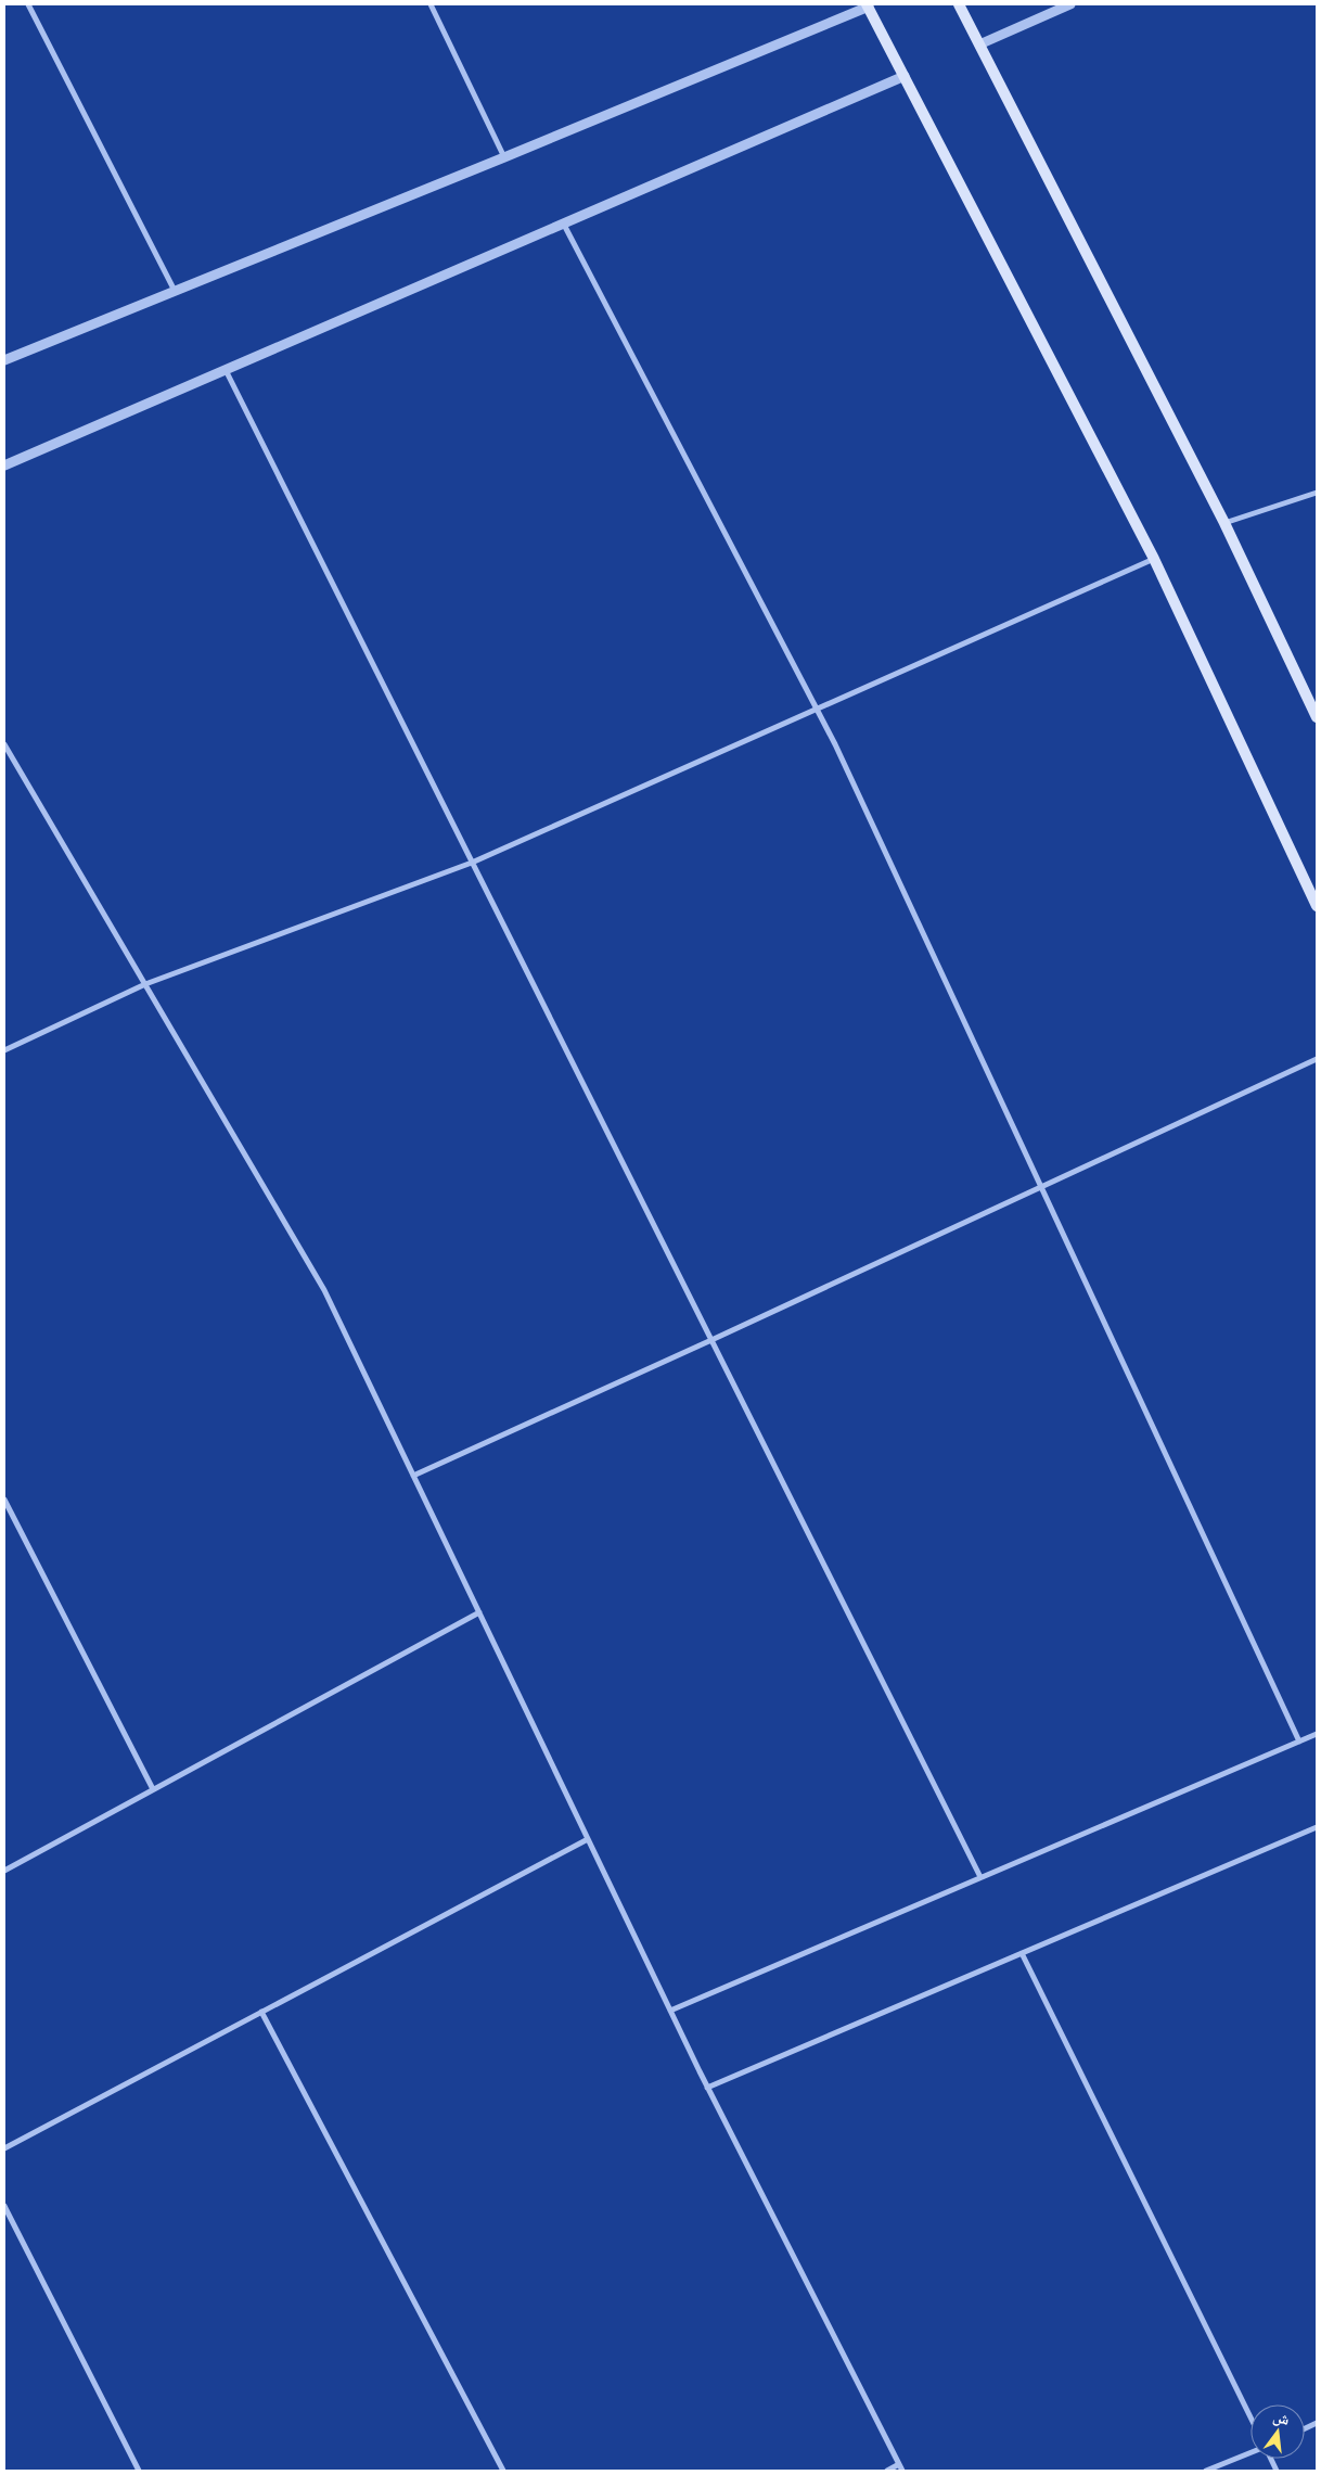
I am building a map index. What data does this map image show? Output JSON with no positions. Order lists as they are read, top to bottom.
{
  "north": "top"
}
